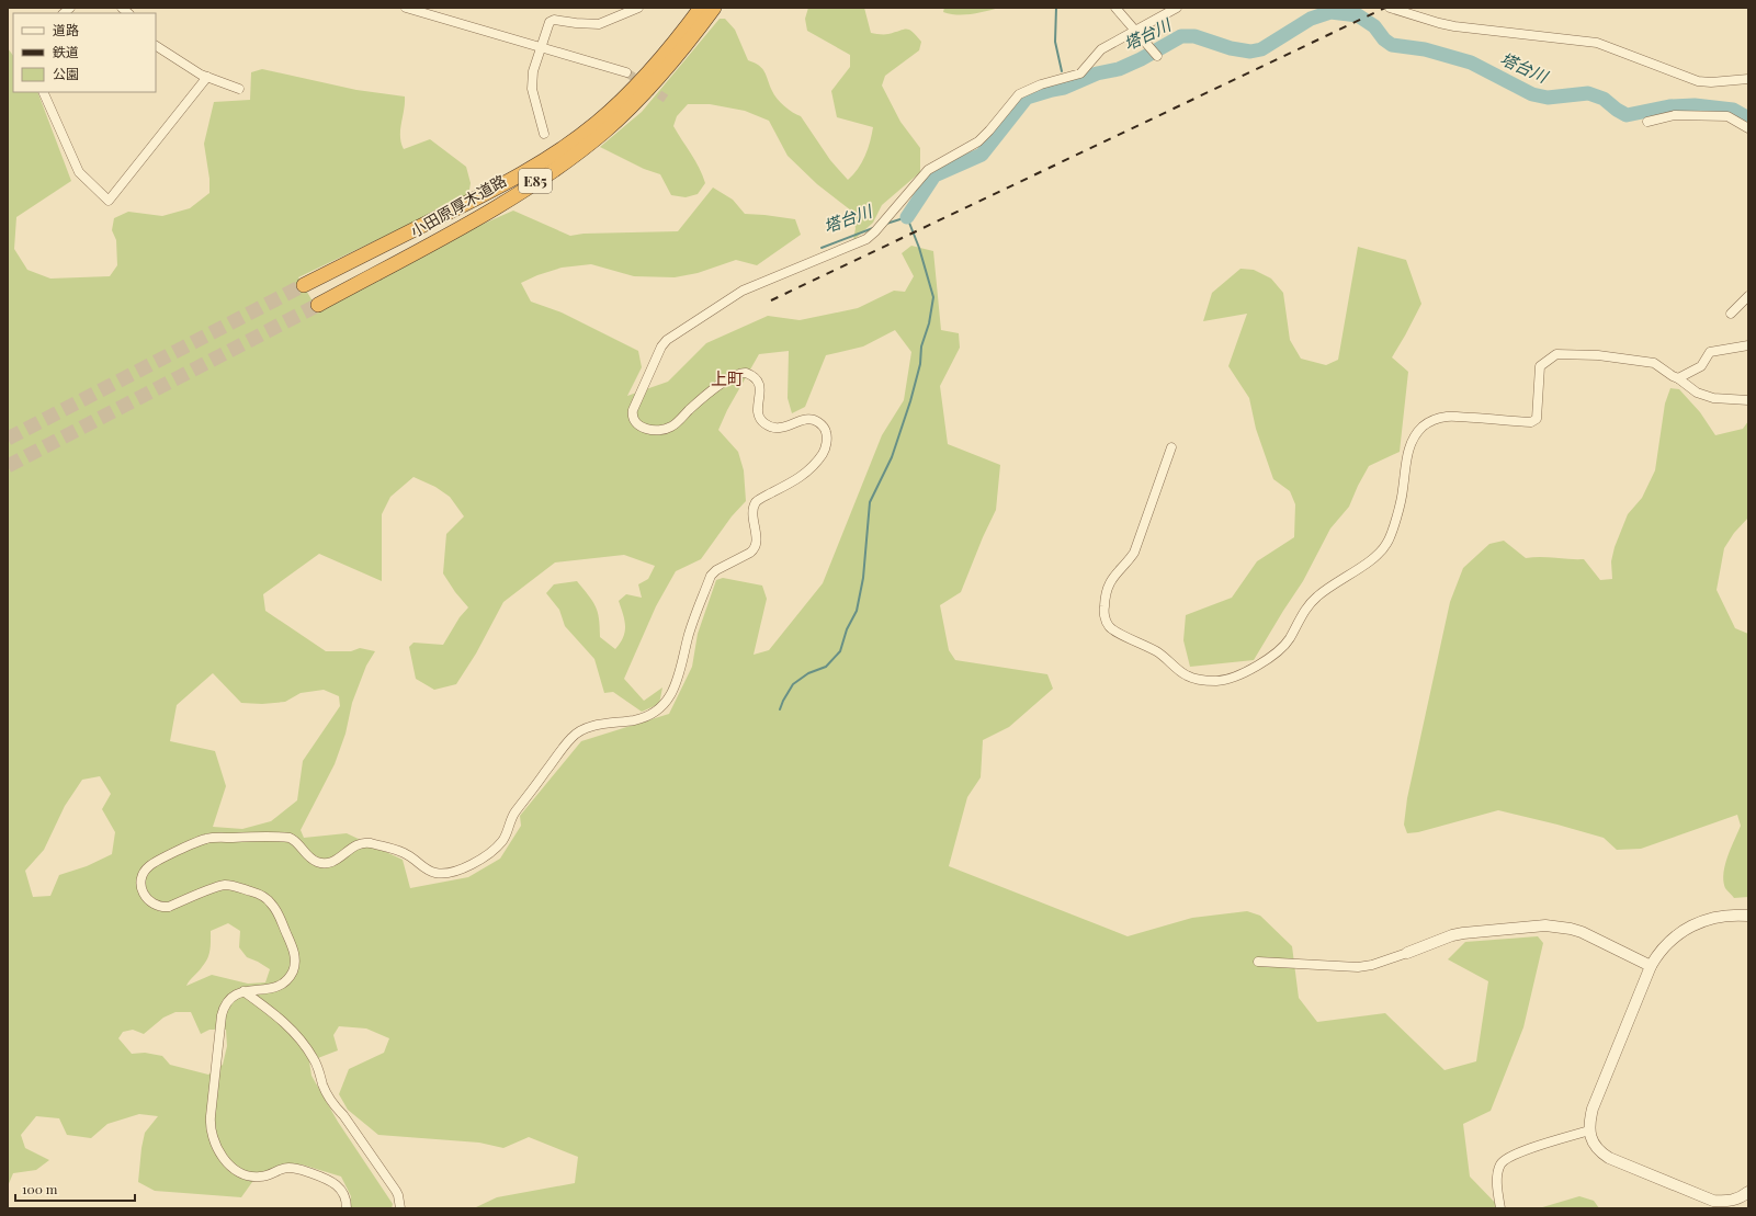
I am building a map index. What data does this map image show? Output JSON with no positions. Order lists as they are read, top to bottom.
{
  "streets": {
    "highway": ["E85", "小田原厚木道路"]
  },
  "districts": ["上町"],
  "water": ["塔台川"],
  "legend": ["道路", "鉄道", "公園"],
  "scale_bar": "100 m"
}
